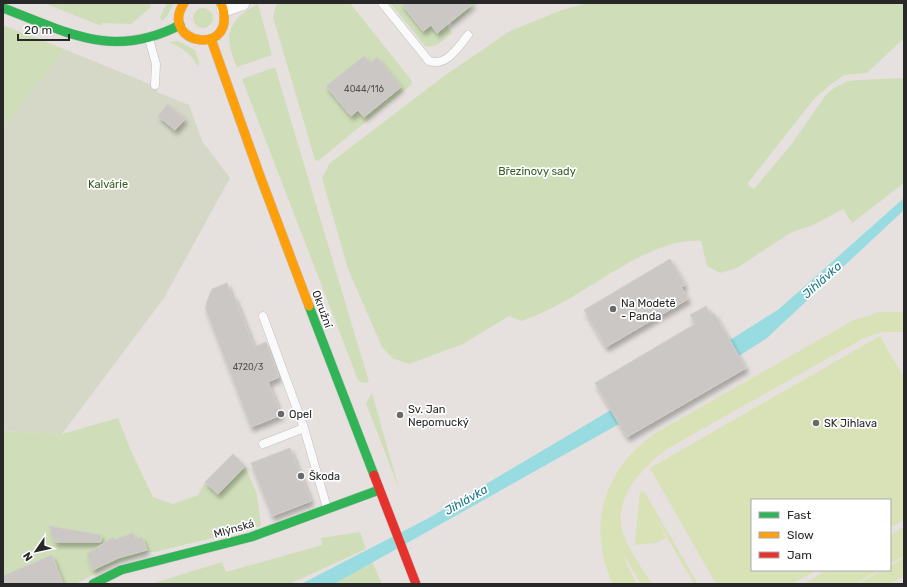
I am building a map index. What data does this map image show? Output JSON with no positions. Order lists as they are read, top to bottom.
{
  "streets": {
    "street": ["Okružní", "Mlýnská"]
  },
  "crossings": [
    ["Okružní", "Mlýnská"]
  ],
  "water": ["Jihlávka"],
  "parks": ["Březinovy sady", "Kalvárie"],
  "places": [
    "Na Modetě - Panda",
    "Opel",
    "Sv. Jan Nepomucký",
    "SK Jihlava",
    "Škoda"
  ],
  "house_numbers": ["4044/116", "4720/3"],
  "legend": ["Fast", "Slow", "Jam"],
  "scale_bar": "20 m",
  "north": "bottom left"
}
